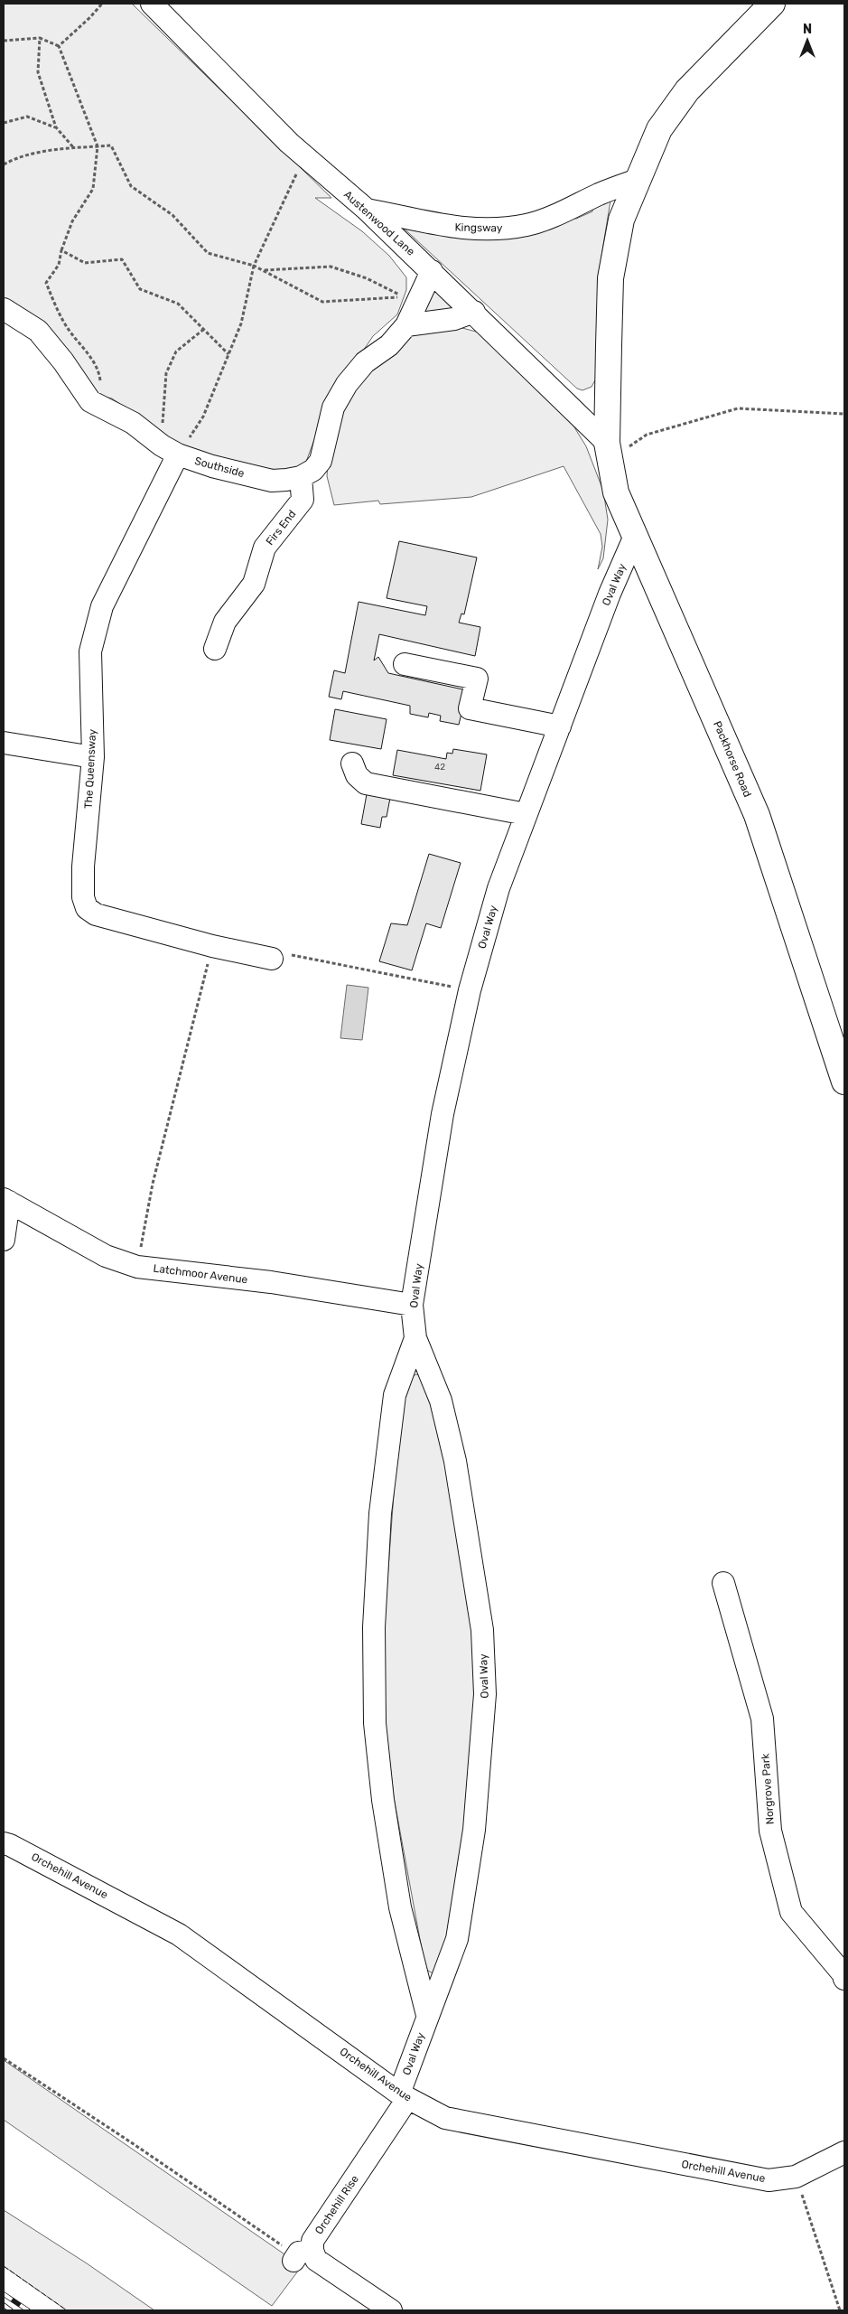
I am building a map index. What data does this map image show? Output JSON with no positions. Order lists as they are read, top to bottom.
{
  "streets": {
    "main road": ["Packhorse Road"],
    "street": [
      "Austenwood Lane",
      "Kingsway",
      "Southside",
      "Firs End",
      "Oval Way",
      "The Queensway",
      "Latchmoor Avenue",
      "Norgrove Park",
      "Orchehill Avenue",
      "Orchehill Rise"
    ]
  },
  "crossings": [
    ["Austenwood Lane", "Kingsway"],
    ["Austenwood Lane", "Packhorse Road"],
    ["Southside", "Firs End"],
    ["Southside", "The Queensway"],
    ["Oval Way", "Packhorse Road"],
    ["Oval Way", "Latchmoor Avenue"],
    ["Oval Way", "Orchehill Avenue"],
    ["Oval Way", "Orchehill Rise"],
    ["Orchehill Avenue", "Orchehill Rise"]
  ],
  "house_numbers": ["42"],
  "north": "top"
}
